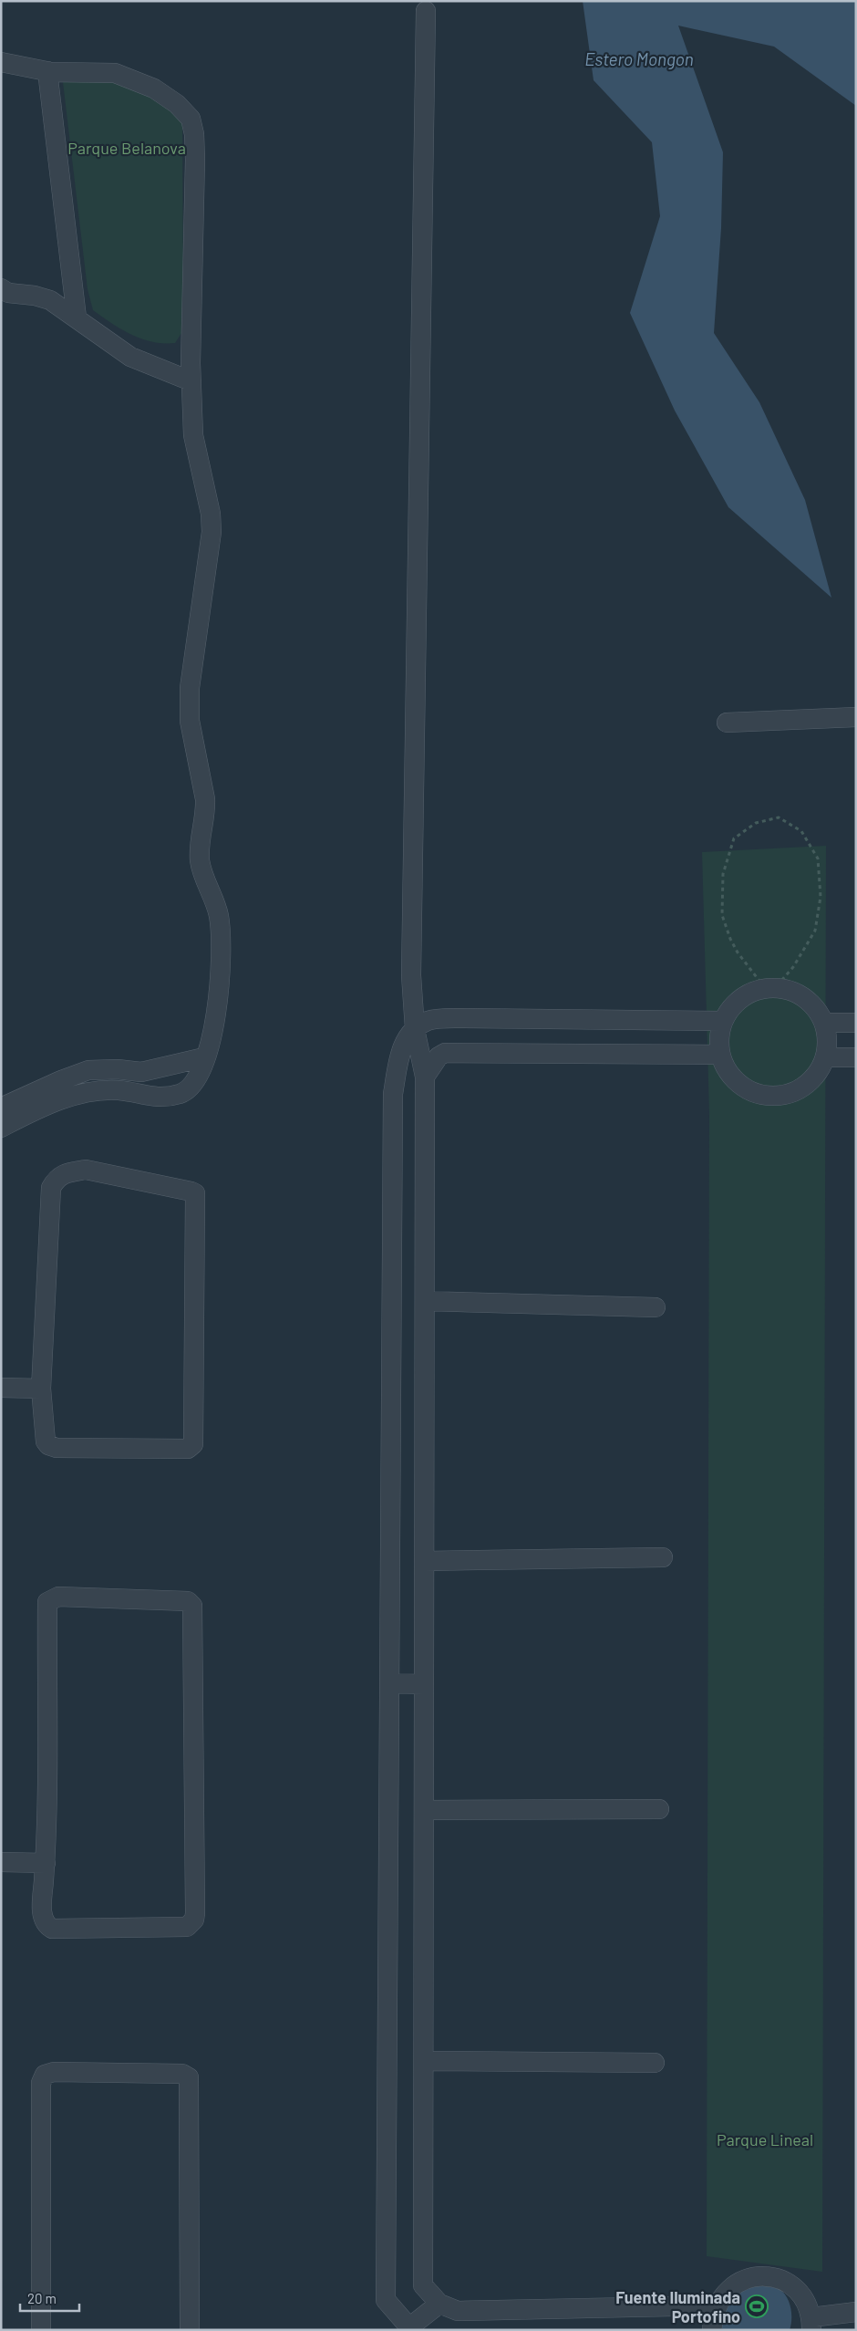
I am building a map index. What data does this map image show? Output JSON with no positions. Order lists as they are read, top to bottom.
{
  "water": ["Estero Mongon"],
  "parks": ["Parque Belanova", "Parque Lineal"],
  "places": {
    "sports": ["Fuente Iluminada Portofino"]
  },
  "scale_bar": "20 m"
}
